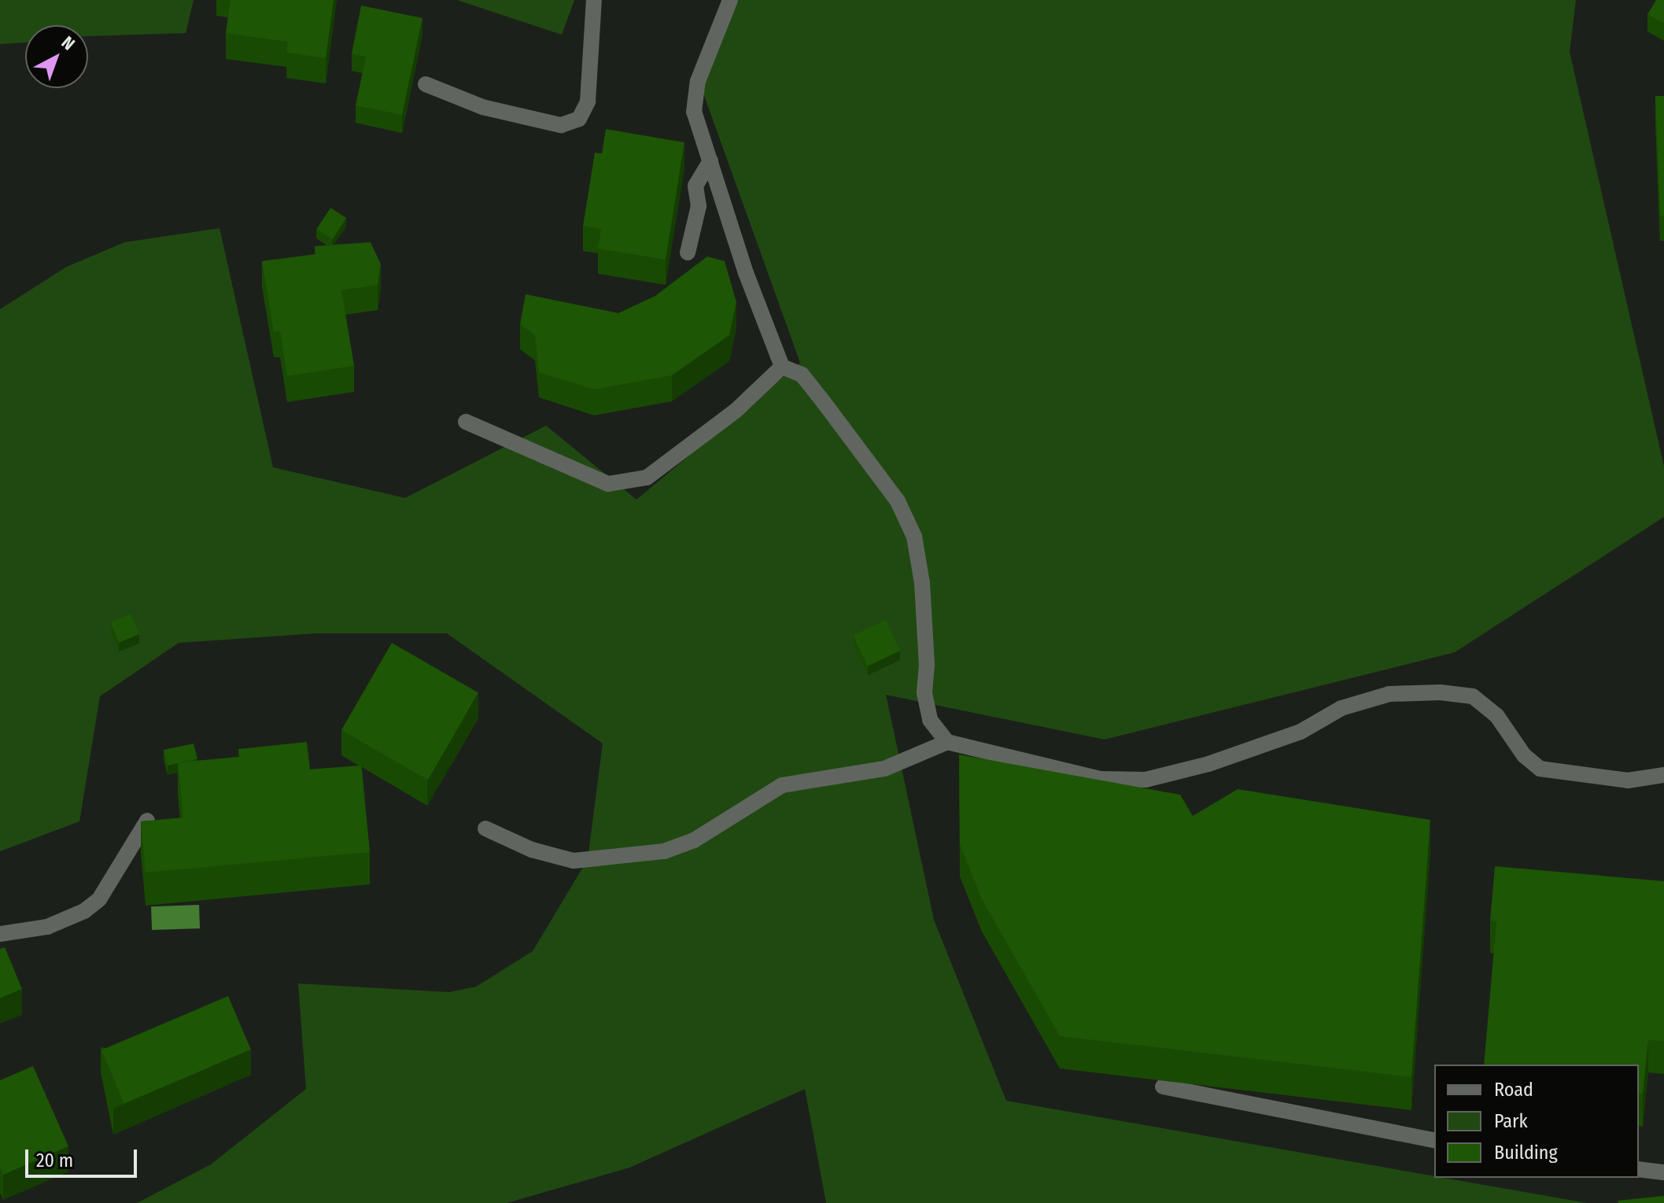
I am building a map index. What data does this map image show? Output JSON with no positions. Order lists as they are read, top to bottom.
{
  "legend": ["Road", "Park", "Building"],
  "scale_bar": "20 m",
  "north": "top right"
}
